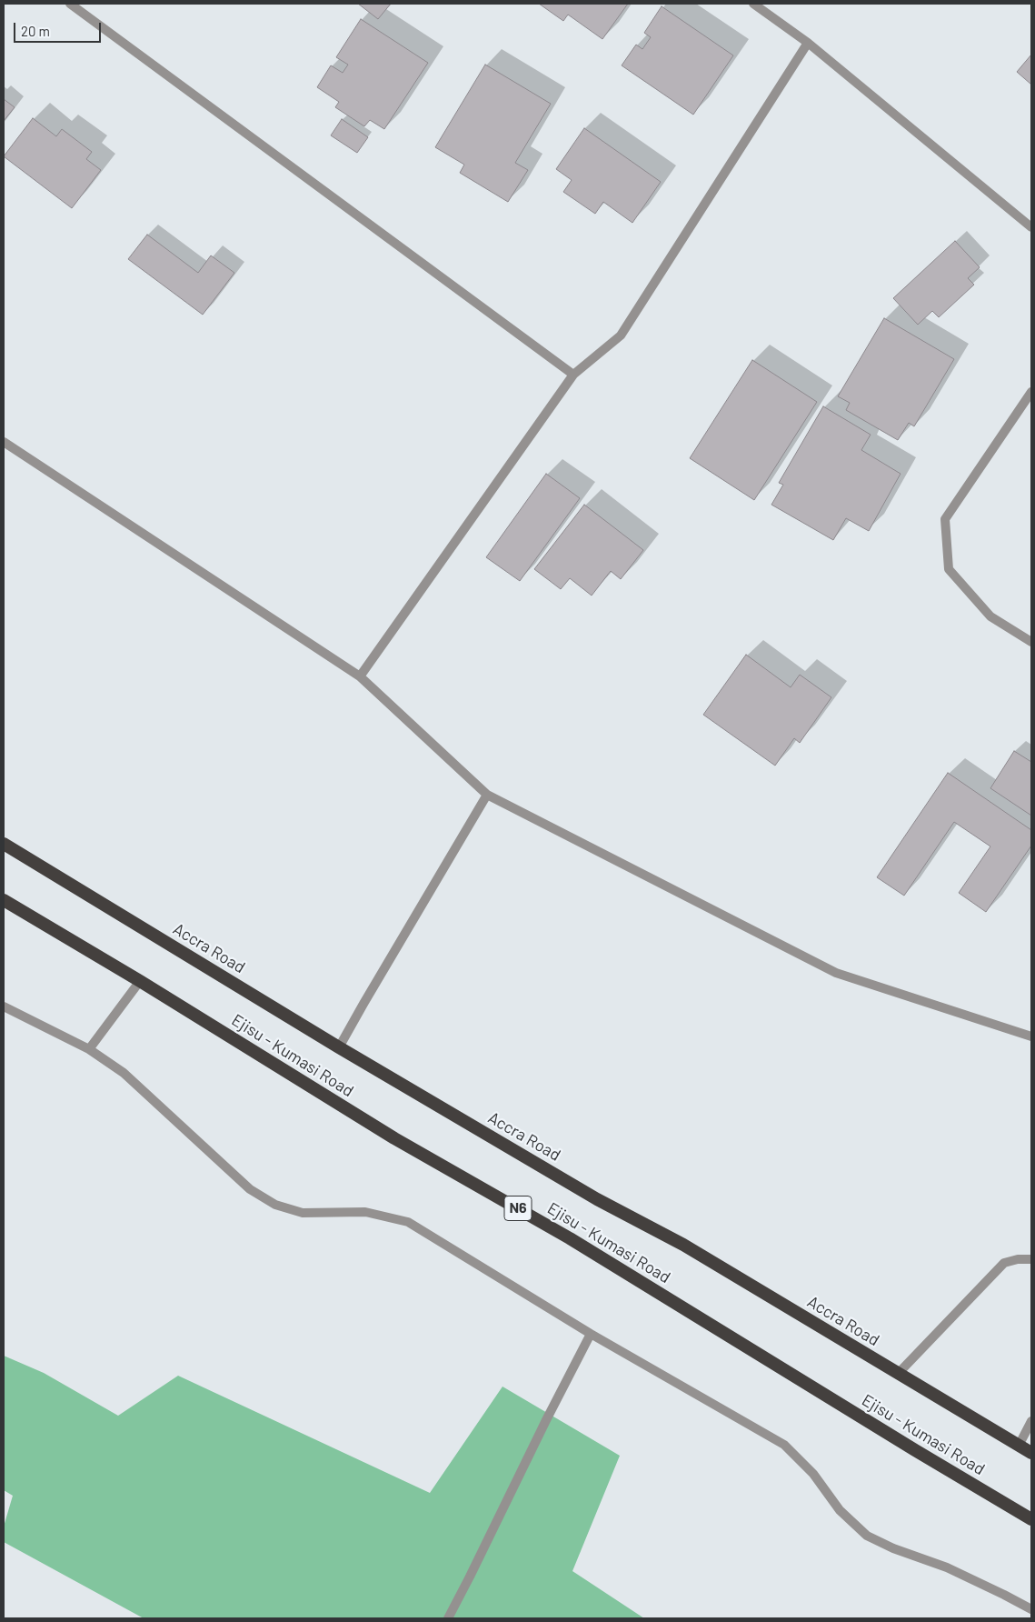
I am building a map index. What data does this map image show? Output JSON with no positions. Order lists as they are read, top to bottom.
{
  "streets": {
    "highway": ["Accra Road", "Ejisu - Kumasi Road", "N6"]
  },
  "scale_bar": "20 m"
}
